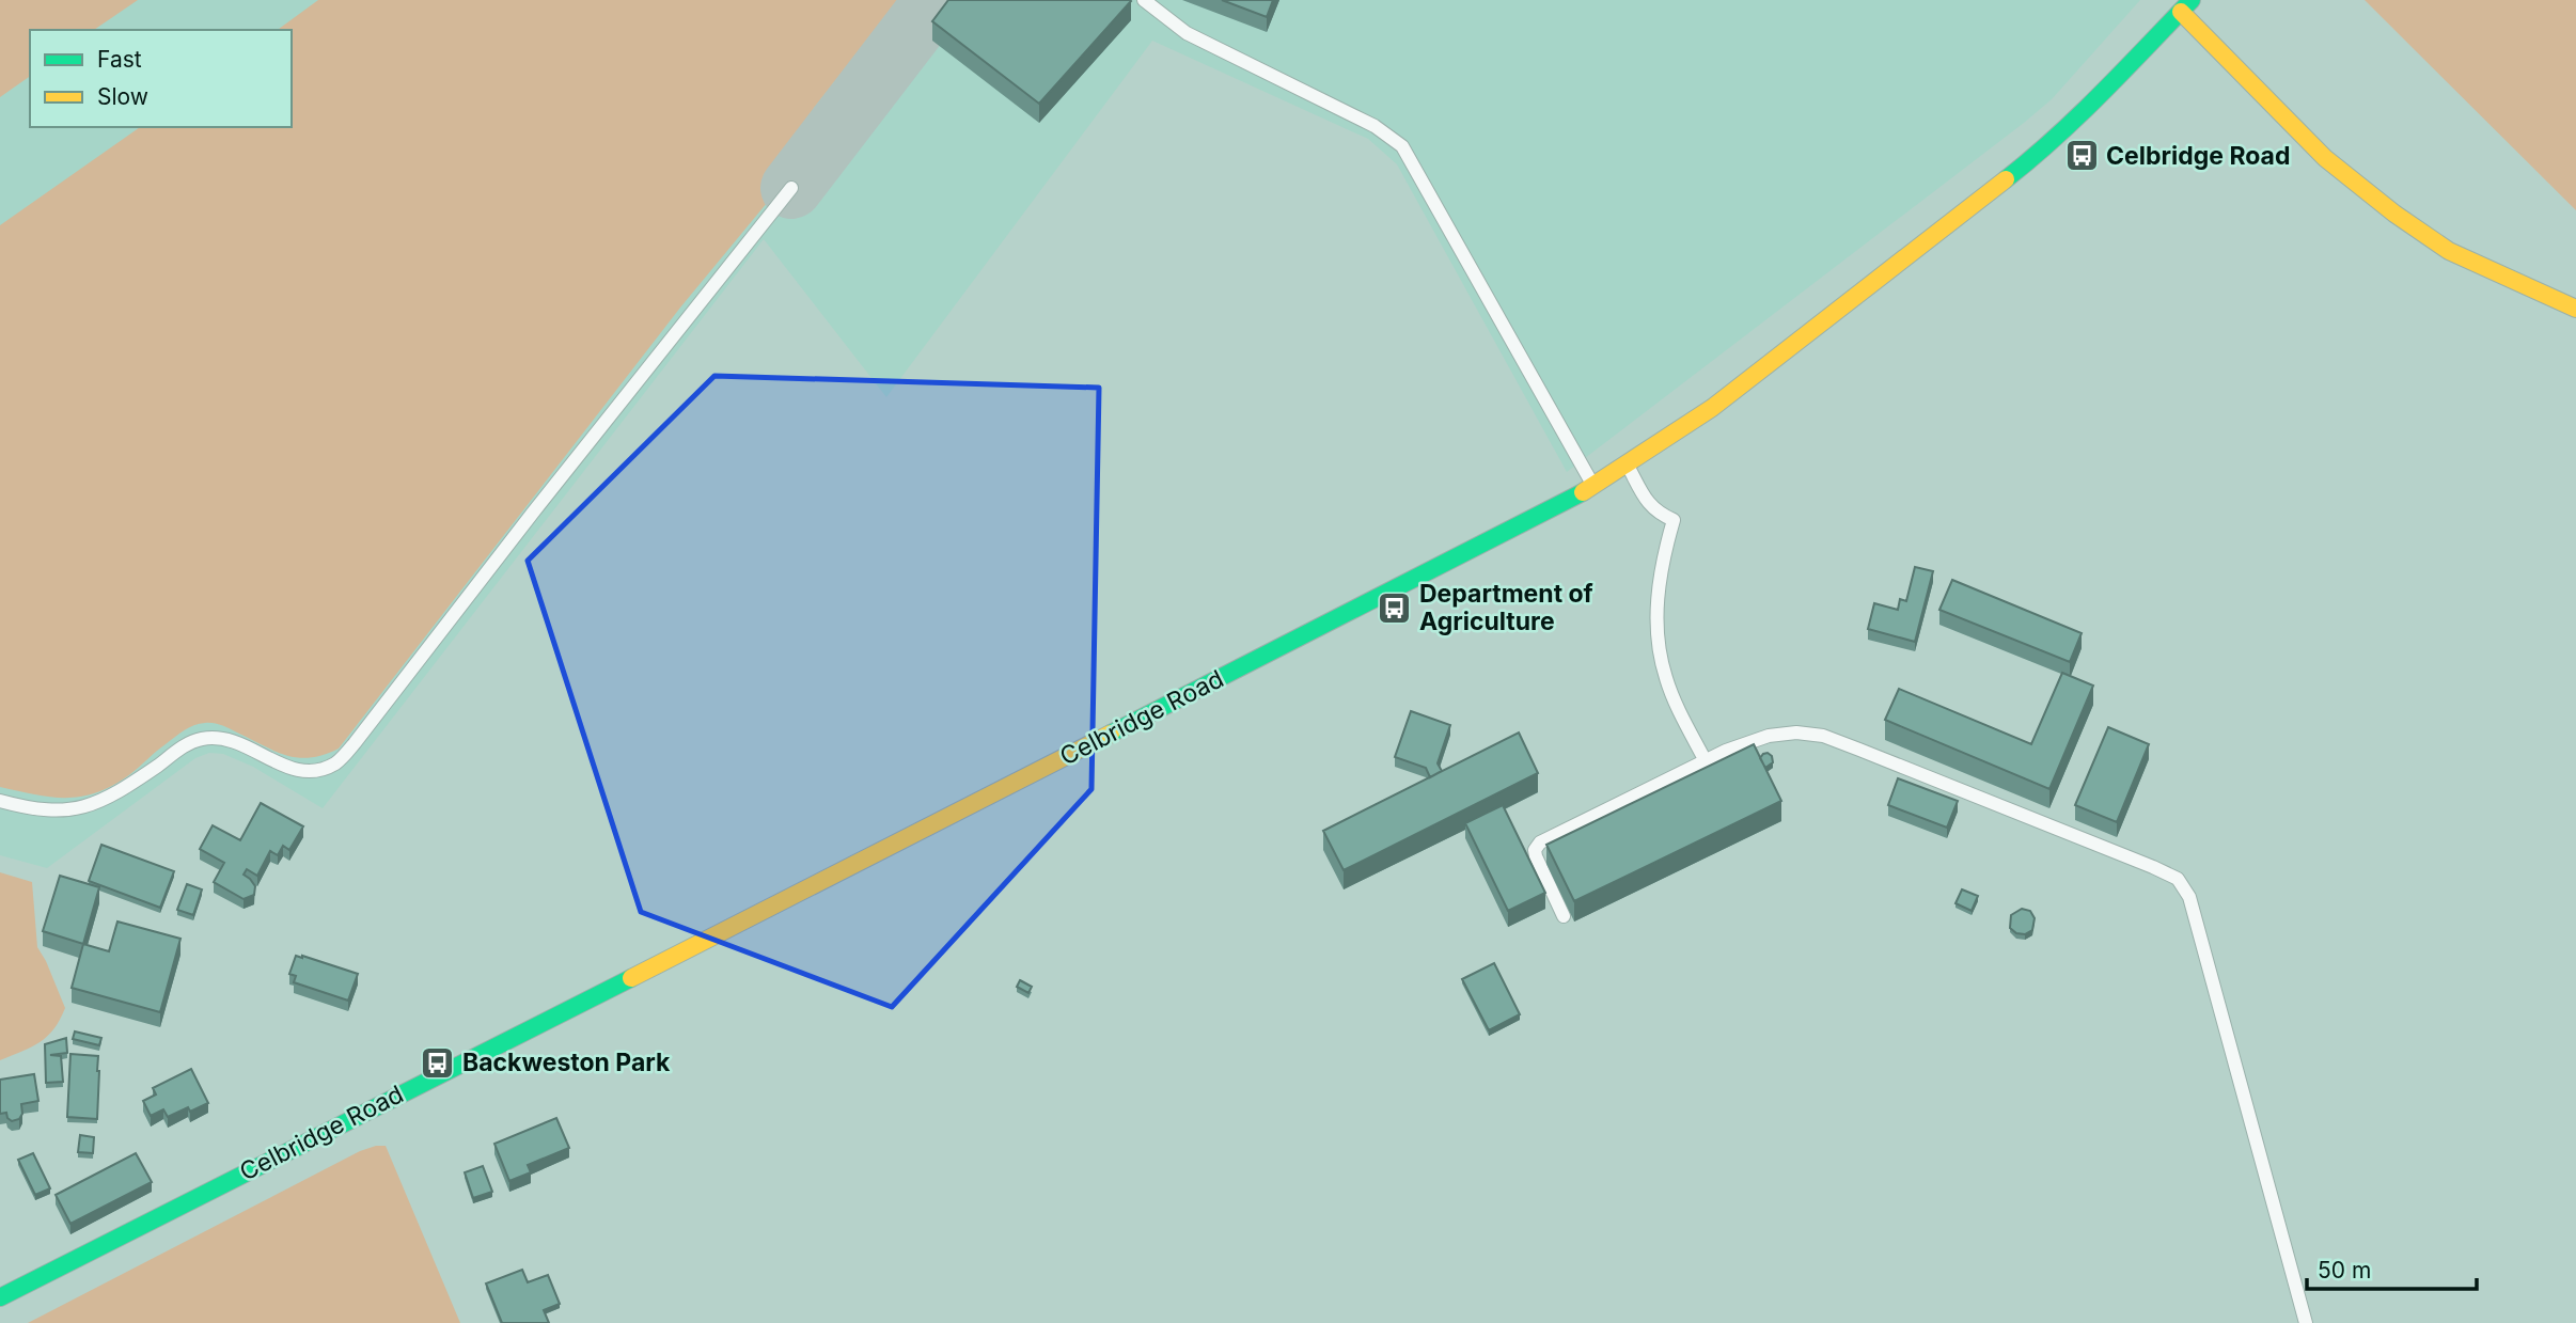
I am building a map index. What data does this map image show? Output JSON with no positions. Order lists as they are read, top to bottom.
{
  "streets": {
    "main road": ["Celbridge Road"]
  },
  "places": {
    "bus stop": ["Celbridge Road", "Department of Agriculture", "Backweston Park"]
  },
  "legend": ["Fast", "Slow"],
  "scale_bar": "50 m"
}
